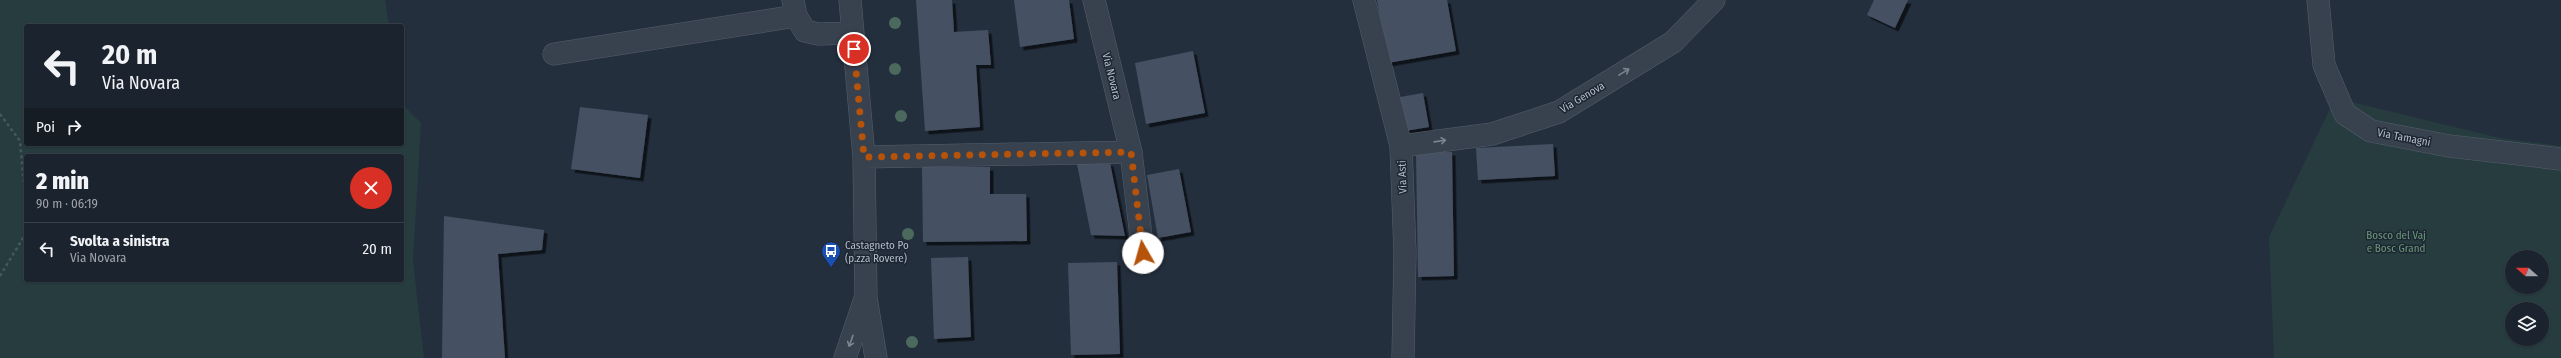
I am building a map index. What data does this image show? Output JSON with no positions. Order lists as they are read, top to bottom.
{
  "streets": {
    "street": [
      "Via Novara",
      "Via Genova",
      "Via Tamagni",
      "Via Asti"
    ]
  },
  "crossings": [
    ["Via Genova", "Via Asti"]
  ],
  "one_way": ["Via Genova"],
  "parks": ["Bosco del Vaj e Bosc Grand"],
  "places": {
    "bus stop": ["Castagneto Po (p.zza Rovere)"]
  },
  "north": "left",
  "page": {
    "turn": ["20 m", "Via Novara"],
    "then": "Poi",
    "heading": ["2 min", "90 m · 06:19"],
    "list": [
      {
        "name": "Svolta a sinistra",
        "note": "Via Novara",
        "value": "20 m"
      }
    ]
  }
}
